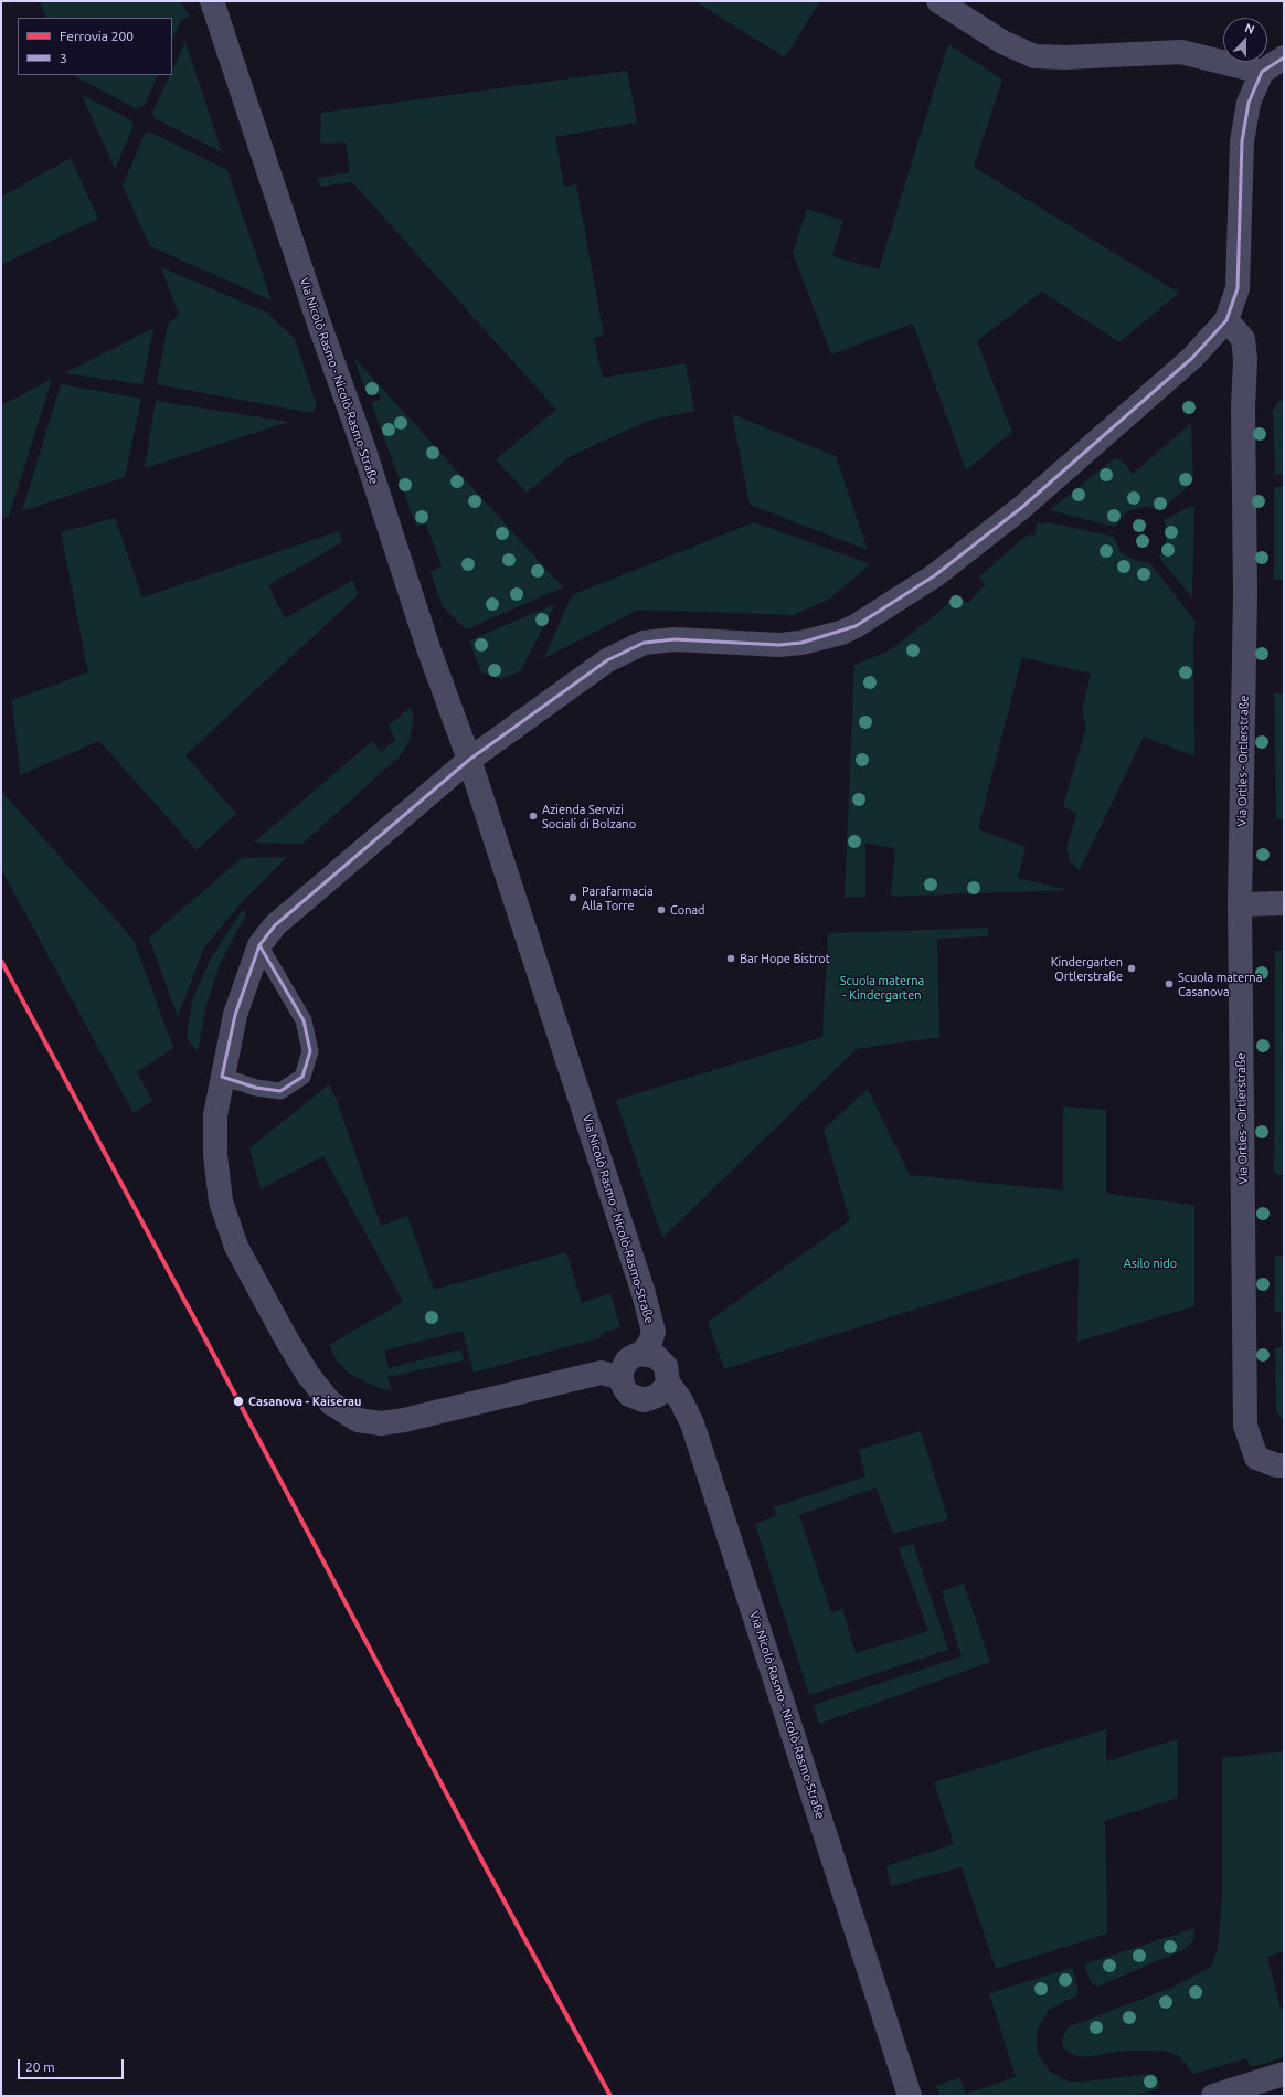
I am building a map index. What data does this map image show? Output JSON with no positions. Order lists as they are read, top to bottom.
{
  "streets": {
    "street": ["Via Nicolò Rasmo - Nicolò-Rasmo-Straße", "Via Ortles - Ortlerstraße"]
  },
  "parks": ["Scuola materna - Kindergarten", "Asilo nido"],
  "places": [
    "Azienda Servizi Sociali di Bolzano",
    "Parafarmacia Alla Torre",
    "Conad",
    "Bar Hope Bistrot",
    "Kindergarten Ortlerstraße",
    "Scuola materna Casanova",
    "Casanova - Kaiserau"
  ],
  "lines": ["transit line 3", "rail line 200"],
  "legend": ["Ferrovia 200", "3"],
  "scale_bar": "20 m",
  "north": "top"
}
